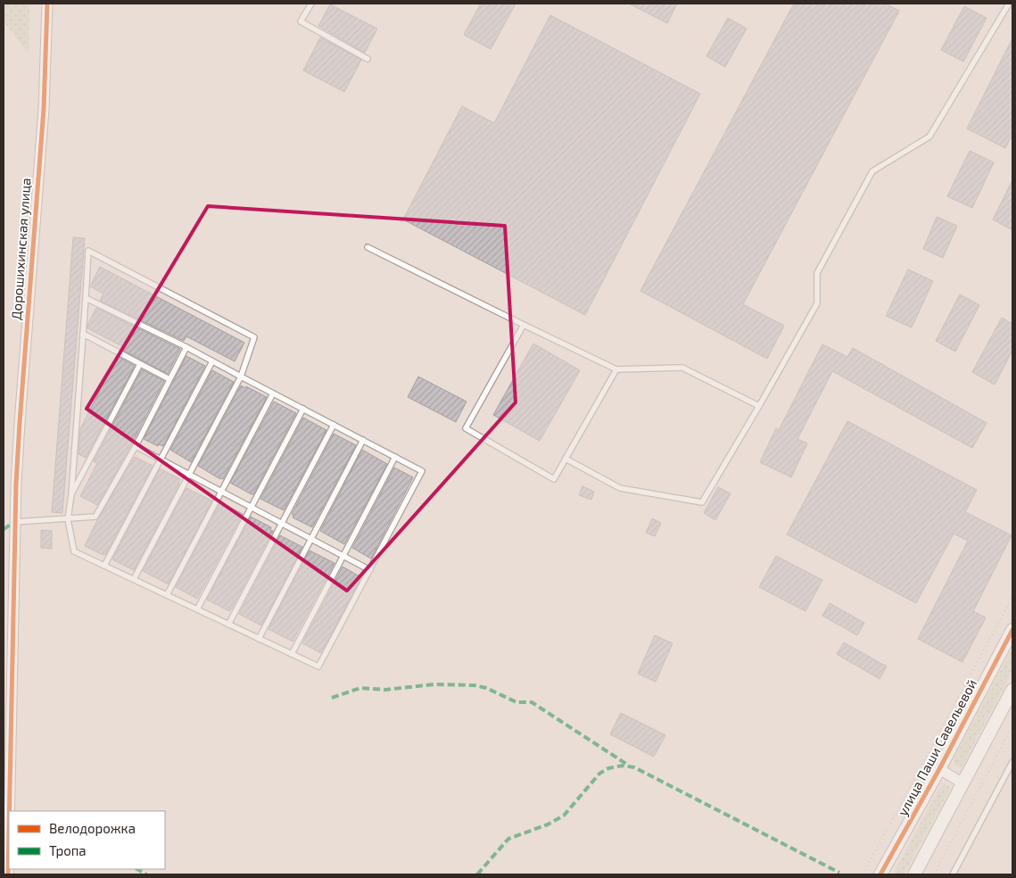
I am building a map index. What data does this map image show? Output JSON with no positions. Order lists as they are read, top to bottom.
{
  "streets": {
    "street": ["Дорошихинская улица", "улица Паши Савельевой"]
  },
  "legend": ["Велодорожка", "Тропа"]
}
